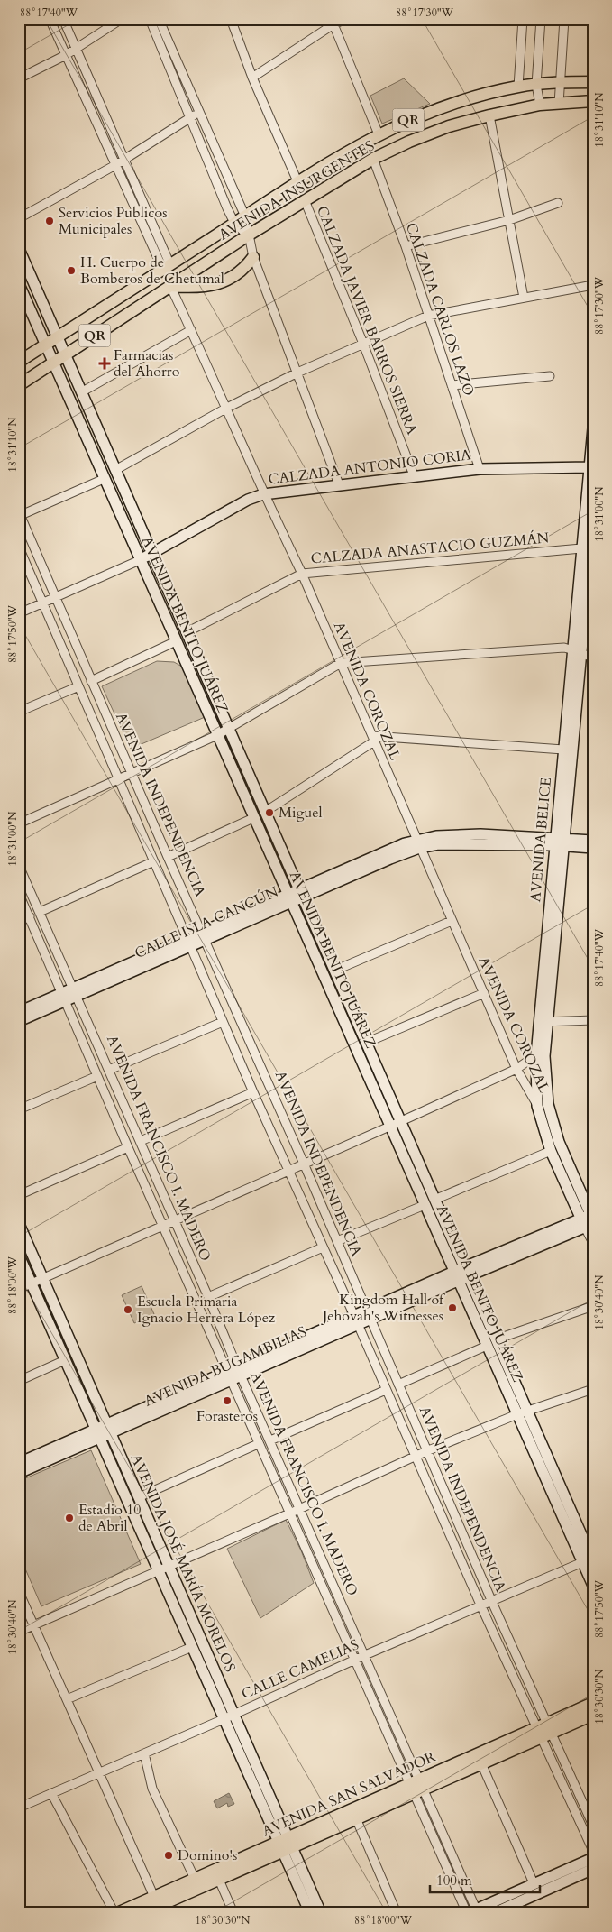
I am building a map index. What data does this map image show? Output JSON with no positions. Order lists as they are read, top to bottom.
{
  "streets": {
    "main road": [
      "QR",
      "AVENIDA INSURGENTES",
      "CALZADA ANTONIO CORIA",
      "AVENIDA BENITO JUÁREZ",
      "AVENIDA BELICE",
      "CALLE ISLA CANCÚN",
      "AVENIDA BUGAMBILIAS",
      "AVENIDA JOSÉ MARÍA MORELOS",
      "AVENIDA SAN SALVADOR"
    ],
    "street": [
      "CALZADA CARLOS LAZO",
      "CALZADA JAVIER BARROS SIERRA",
      "CALZADA ANASTACIO GUZMÁN",
      "AVENIDA COROZAL",
      "AVENIDA INDEPENDENCIA",
      "AVENIDA FRANCISCO I. MADERO",
      "CALLE CAMELIAS"
    ]
  },
  "crossings": [
    ["AVENIDA INSURGENTES", "CALZADA CARLOS LAZO"],
    ["AVENIDA INSURGENTES", "CALZADA JAVIER BARROS SIERRA"],
    ["AVENIDA INSURGENTES", "AVENIDA BENITO JUÁREZ"],
    ["AVENIDA INSURGENTES", "AVENIDA COROZAL"],
    ["CALZADA CARLOS LAZO", "CALZADA ANTONIO CORIA"],
    ["CALZADA JAVIER BARROS SIERRA", "CALZADA ANTONIO CORIA"],
    ["CALZADA ANTONIO CORIA", "AVENIDA BENITO JUÁREZ"],
    ["CALZADA ANTONIO CORIA", "AVENIDA COROZAL"],
    ["CALZADA ANTONIO CORIA", "AVENIDA INDEPENDENCIA"],
    ["CALZADA ANTONIO CORIA", "AVENIDA BELICE"],
    ["CALZADA ANASTACIO GUZMÁN", "AVENIDA BENITO JUÁREZ"],
    ["CALZADA ANASTACIO GUZMÁN", "AVENIDA COROZAL"],
    ["CALZADA ANASTACIO GUZMÁN", "AVENIDA BELICE"],
    ["AVENIDA BENITO JUÁREZ", "CALLE ISLA CANCÚN"],
    ["AVENIDA BENITO JUÁREZ", "AVENIDA BUGAMBILIAS"],
    ["AVENIDA BENITO JUÁREZ", "CALLE CAMELIAS"],
    ["AVENIDA COROZAL", "AVENIDA BELICE"],
    ["AVENIDA COROZAL", "CALLE ISLA CANCÚN"],
    ["AVENIDA INDEPENDENCIA", "CALLE ISLA CANCÚN"],
    ["AVENIDA INDEPENDENCIA", "AVENIDA BUGAMBILIAS"],
    ["AVENIDA INDEPENDENCIA", "CALLE CAMELIAS"],
    ["AVENIDA INDEPENDENCIA", "AVENIDA SAN SALVADOR"],
    ["AVENIDA BELICE", "CALLE ISLA CANCÚN"],
    ["AVENIDA BELICE", "AVENIDA BUGAMBILIAS"],
    ["CALLE ISLA CANCÚN", "AVENIDA FRANCISCO I. MADERO"],
    ["AVENIDA FRANCISCO I. MADERO", "AVENIDA BUGAMBILIAS"],
    ["AVENIDA FRANCISCO I. MADERO", "CALLE CAMELIAS"],
    ["AVENIDA FRANCISCO I. MADERO", "AVENIDA SAN SALVADOR"],
    ["AVENIDA BUGAMBILIAS", "AVENIDA JOSÉ MARÍA MORELOS"],
    ["AVENIDA JOSÉ MARÍA MORELOS", "CALLE CAMELIAS"],
    ["AVENIDA JOSÉ MARÍA MORELOS", "AVENIDA SAN SALVADOR"]
  ],
  "places": {
    "other": [
      "Servicios Publicos Municipales",
      "H. Cuerpo de Bomberos de Chetumal",
      "Miguel",
      "Kingdom Hall of Jehovah's Witnesses",
      "Escuela Primaria Ignacio Herrera López",
      "Forasteros",
      "Estadio 10 de Abril",
      "Domino's"
    ],
    "health": ["Farmacias del Ahorro"]
  },
  "scale_bar": "100 m",
  "coordinates": [
    "88°17'40\"W",
    "88°17'30\"W",
    "18°31'10\"N",
    "18°31'00\"N",
    "88°17'50\"W",
    "88°18'00\"W",
    "18°30'40\"N",
    "18°30'30\"N"
  ]
}
